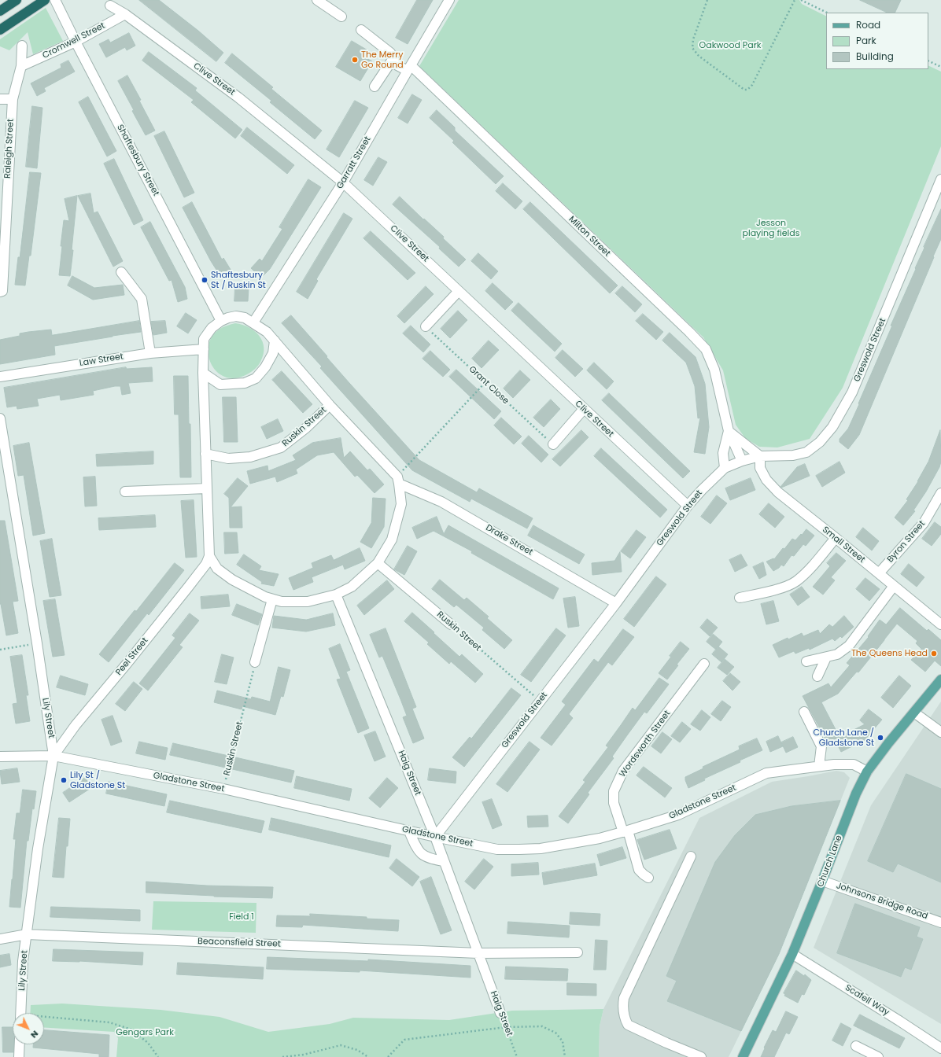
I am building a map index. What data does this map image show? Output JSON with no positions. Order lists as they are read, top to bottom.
{
  "streets": {
    "main road": ["Church Lane"],
    "street": [
      "Cromwell Street",
      "Clive Street",
      "Raleigh Street",
      "Shaftesbury Street",
      "Garratt Street",
      "Milton Street",
      "Greswold Street",
      "Law Street",
      "Ruskin Street",
      "Drake Street",
      "Byron Street",
      "Small Street",
      "Peel Street",
      "Lily Street",
      "Wordsworth Street",
      "Haig Street",
      "Gladstone Street",
      "Johnsons Bridge Road",
      "Beaconsfield Street",
      "Scafell Way"
    ],
    "path": ["Grant Close"]
  },
  "crossings": [
    ["Cromwell Street", "Clive Street"],
    ["Cromwell Street", "Raleigh Street"],
    ["Cromwell Street", "Shaftesbury Street"],
    ["Clive Street", "Garratt Street"],
    ["Clive Street", "Greswold Street"],
    ["Shaftesbury Street", "Garratt Street"],
    ["Shaftesbury Street", "Law Street"],
    ["Shaftesbury Street", "Ruskin Street"],
    ["Garratt Street", "Milton Street"],
    ["Garratt Street", "Law Street"],
    ["Garratt Street", "Ruskin Street"],
    ["Milton Street", "Greswold Street"],
    ["Greswold Street", "Ruskin Street"],
    ["Greswold Street", "Drake Street"],
    ["Greswold Street", "Small Street"],
    ["Greswold Street", "Haig Street"],
    ["Greswold Street", "Gladstone Street"],
    ["Law Street", "Ruskin Street"],
    ["Ruskin Street", "Drake Street"],
    ["Ruskin Street", "Peel Street"],
    ["Ruskin Street", "Gladstone Street"],
    ["Byron Street", "Small Street"],
    ["Peel Street", "Lily Street"],
    ["Peel Street", "Gladstone Street"],
    ["Lily Street", "Gladstone Street"],
    ["Lily Street", "Beaconsfield Street"],
    ["Wordsworth Street", "Gladstone Street"],
    ["Haig Street", "Gladstone Street"],
    ["Haig Street", "Beaconsfield Street"],
    ["Gladstone Street", "Church Lane"],
    ["Church Lane", "Johnsons Bridge Road"],
    ["Church Lane", "Scafell Way"]
  ],
  "parks": [
    "Oakwood Park",
    "Jesson playing fields",
    "Field 1",
    "Gengars Park"
  ],
  "places": [
    "The Merry Go Round",
    "Shaftesbury St / Ruskin St",
    "The Queens Head",
    "Church Lane / Gladstone St",
    "Lily St / Gladstone St"
  ],
  "legend": ["Road", "Park", "Building"],
  "north": "bottom right"
}
